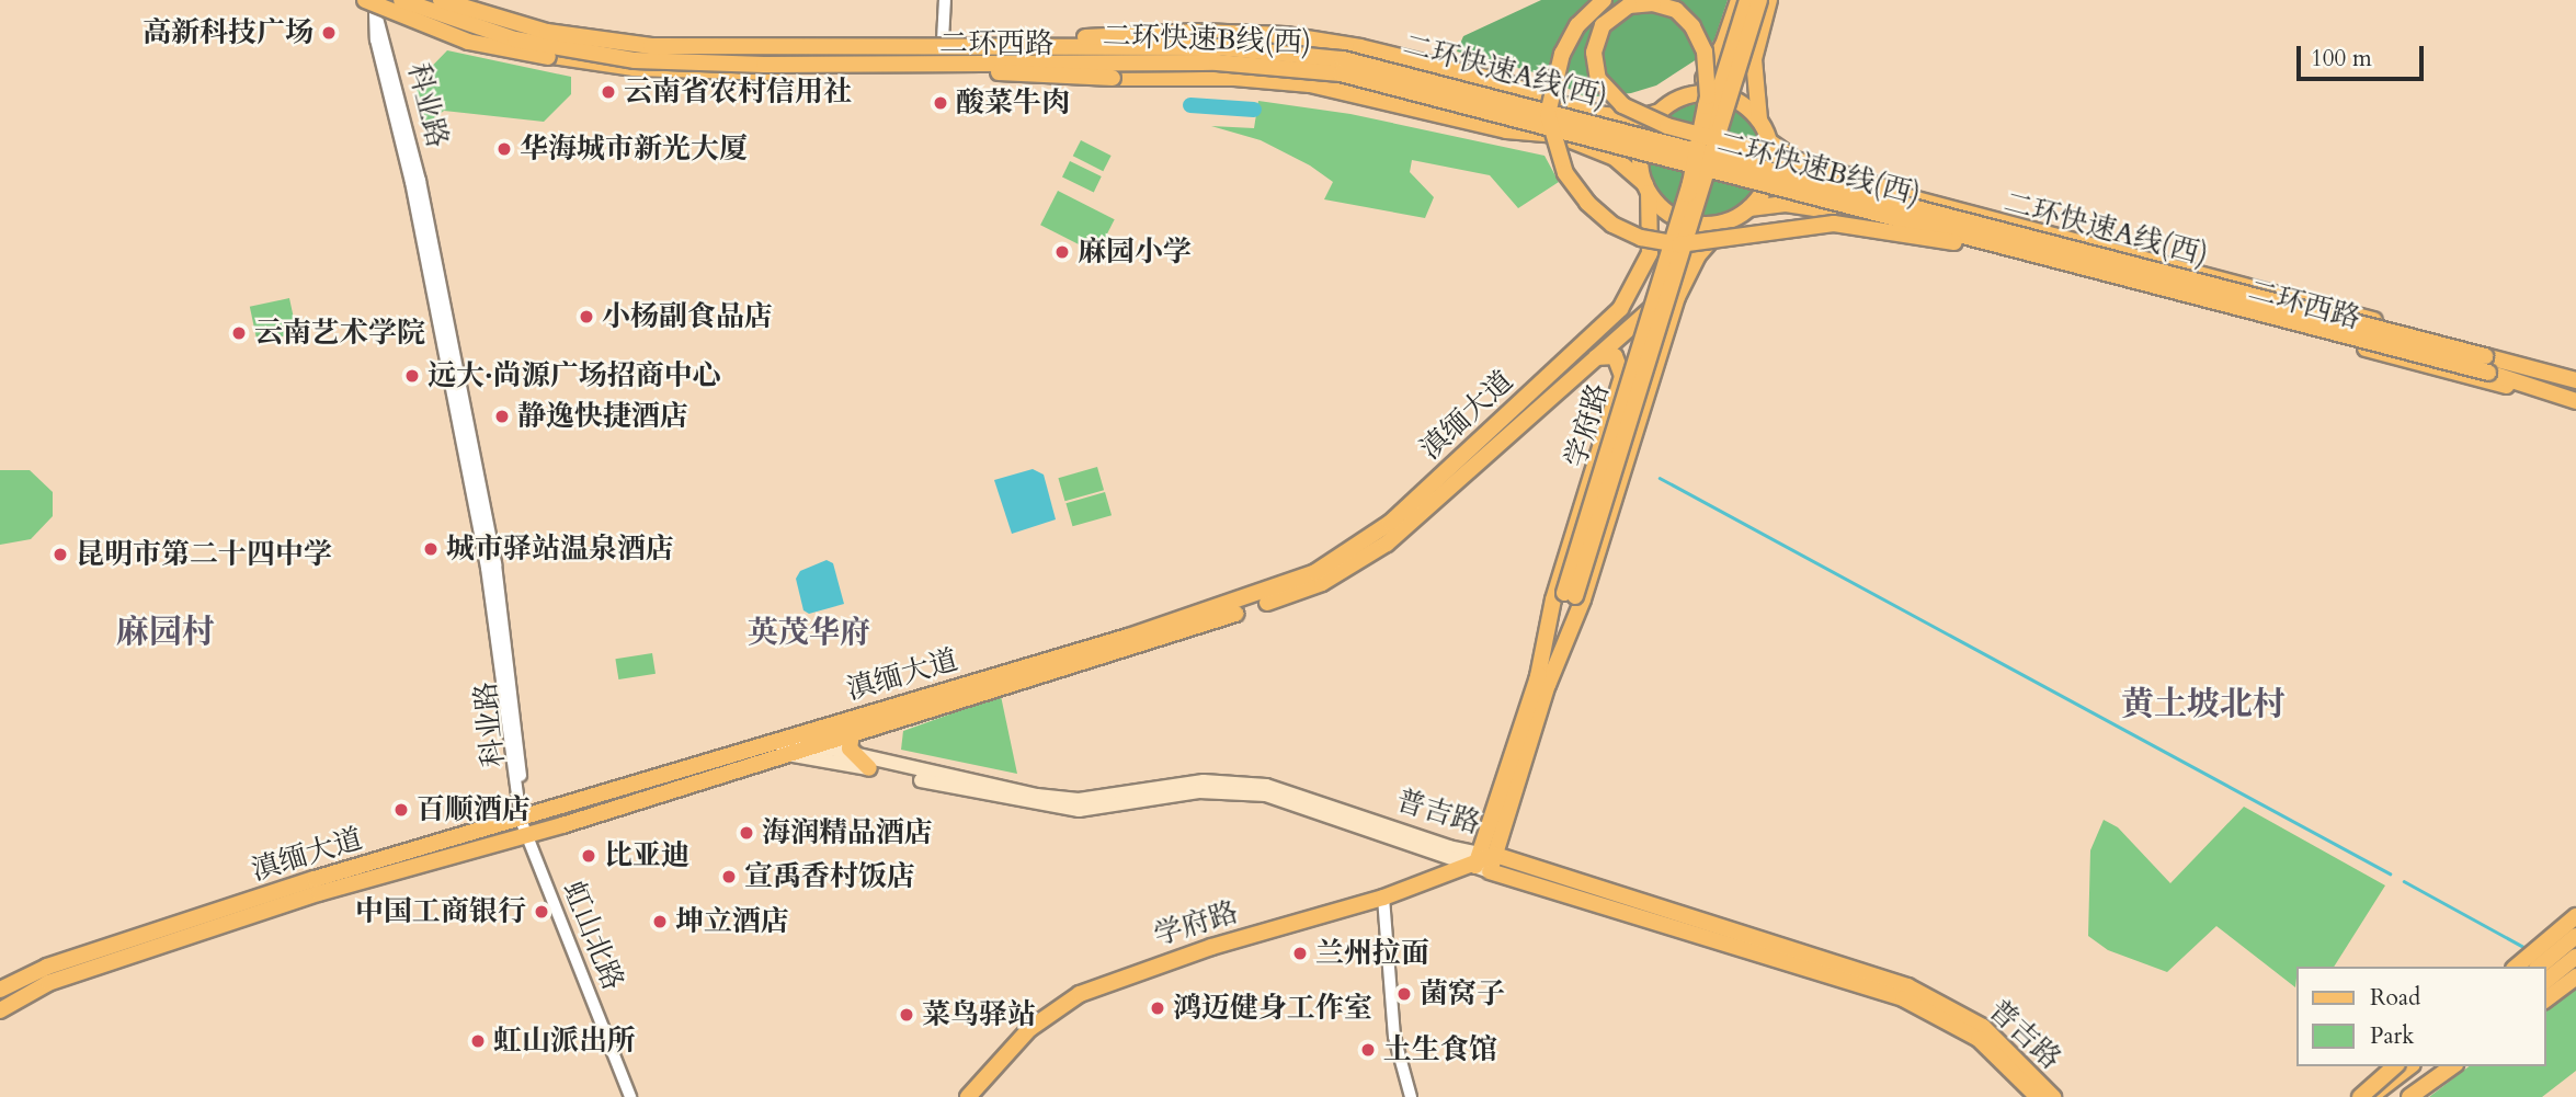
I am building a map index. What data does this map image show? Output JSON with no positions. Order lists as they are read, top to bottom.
{
  "streets": {
    "main road": [
      "二环快速B线(西)",
      "二环西路",
      "二环快速A线(西)",
      "滇缅大道",
      "学府路",
      "普吉路"
    ],
    "street": ["科业路", "虹山北路"]
  },
  "crossings": [
    ["二环快速B线(西)", "二环西路"],
    ["二环西路", "二环快速A线(西)"],
    ["二环西路", "科业路"],
    ["二环西路", "滇缅大道"],
    ["二环西路", "学府路"],
    ["科业路", "滇缅大道"],
    ["科业路", "虹山北路"],
    ["滇缅大道", "学府路"],
    ["滇缅大道", "普吉路"],
    ["滇缅大道", "虹山北路"],
    ["学府路", "普吉路"]
  ],
  "districts": ["麻园村", "英茂华府", "黄土坡北村"],
  "places": [
    "高新科技广场",
    "云南省农村信用社",
    "酸菜牛肉",
    "华海城市新光大厦",
    "麻园小学",
    "小杨副食品店",
    "云南艺术学院",
    "远大·尚源广场招商中心",
    "静逸快捷酒店",
    "城市驿站温泉酒店",
    "昆明市第二十四中学",
    "百顺酒店",
    "海润精品酒店",
    "比亚迪",
    "宣禹香村饭店",
    "中国工商银行",
    "坤立酒店",
    "兰州拉面",
    "菌窝子",
    "鸿迈健身工作室",
    "菜鸟驿站",
    "虹山派出所",
    "土生食馆"
  ],
  "legend": ["Road", "Park"],
  "scale_bar": "100 m"
}
